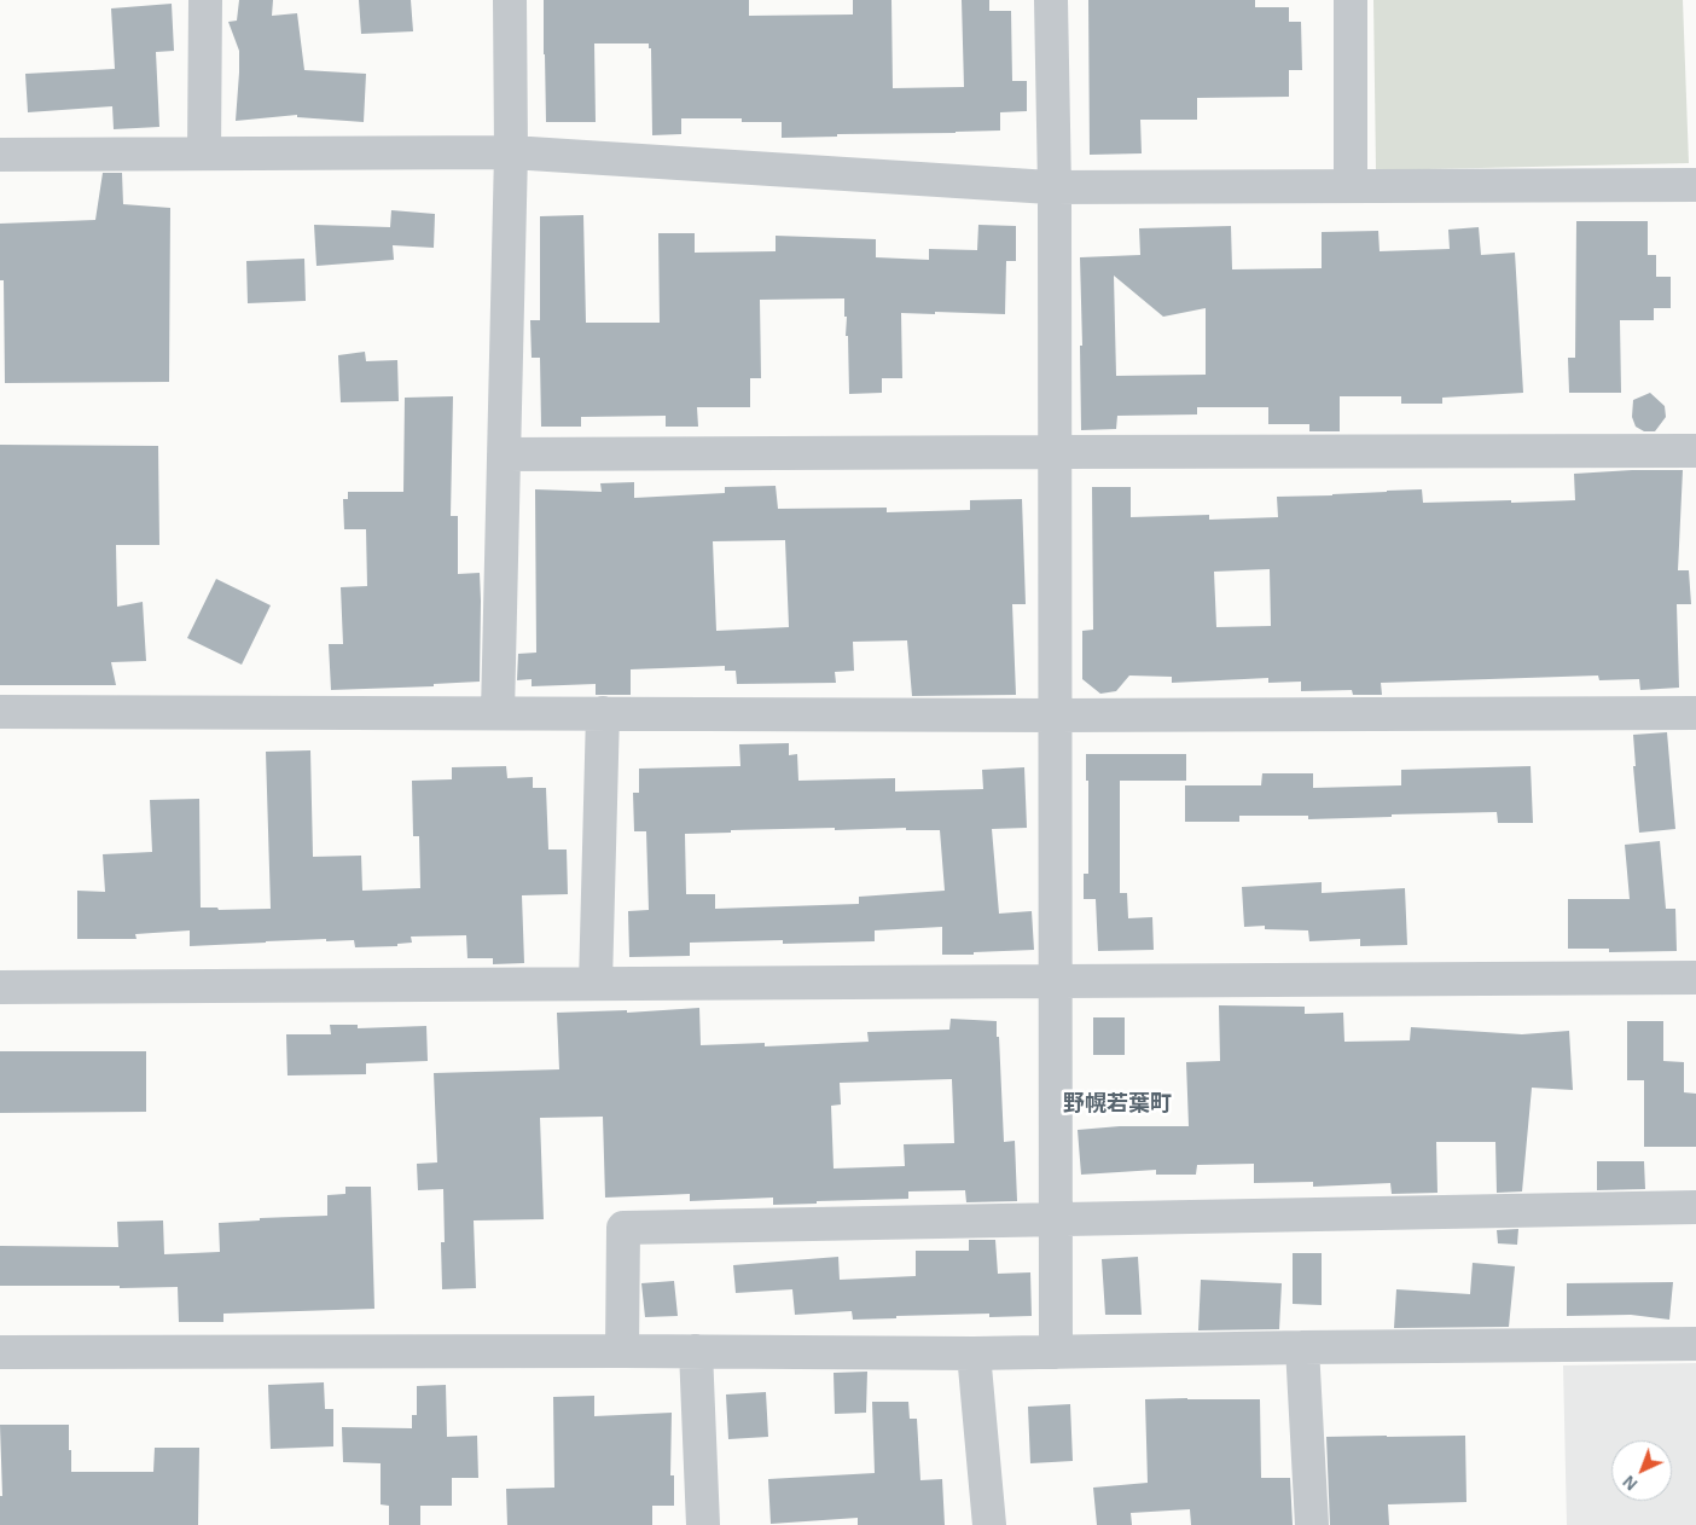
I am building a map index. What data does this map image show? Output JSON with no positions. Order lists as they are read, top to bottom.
{
  "districts": ["野幌若葉町"],
  "north": "bottom left"
}
